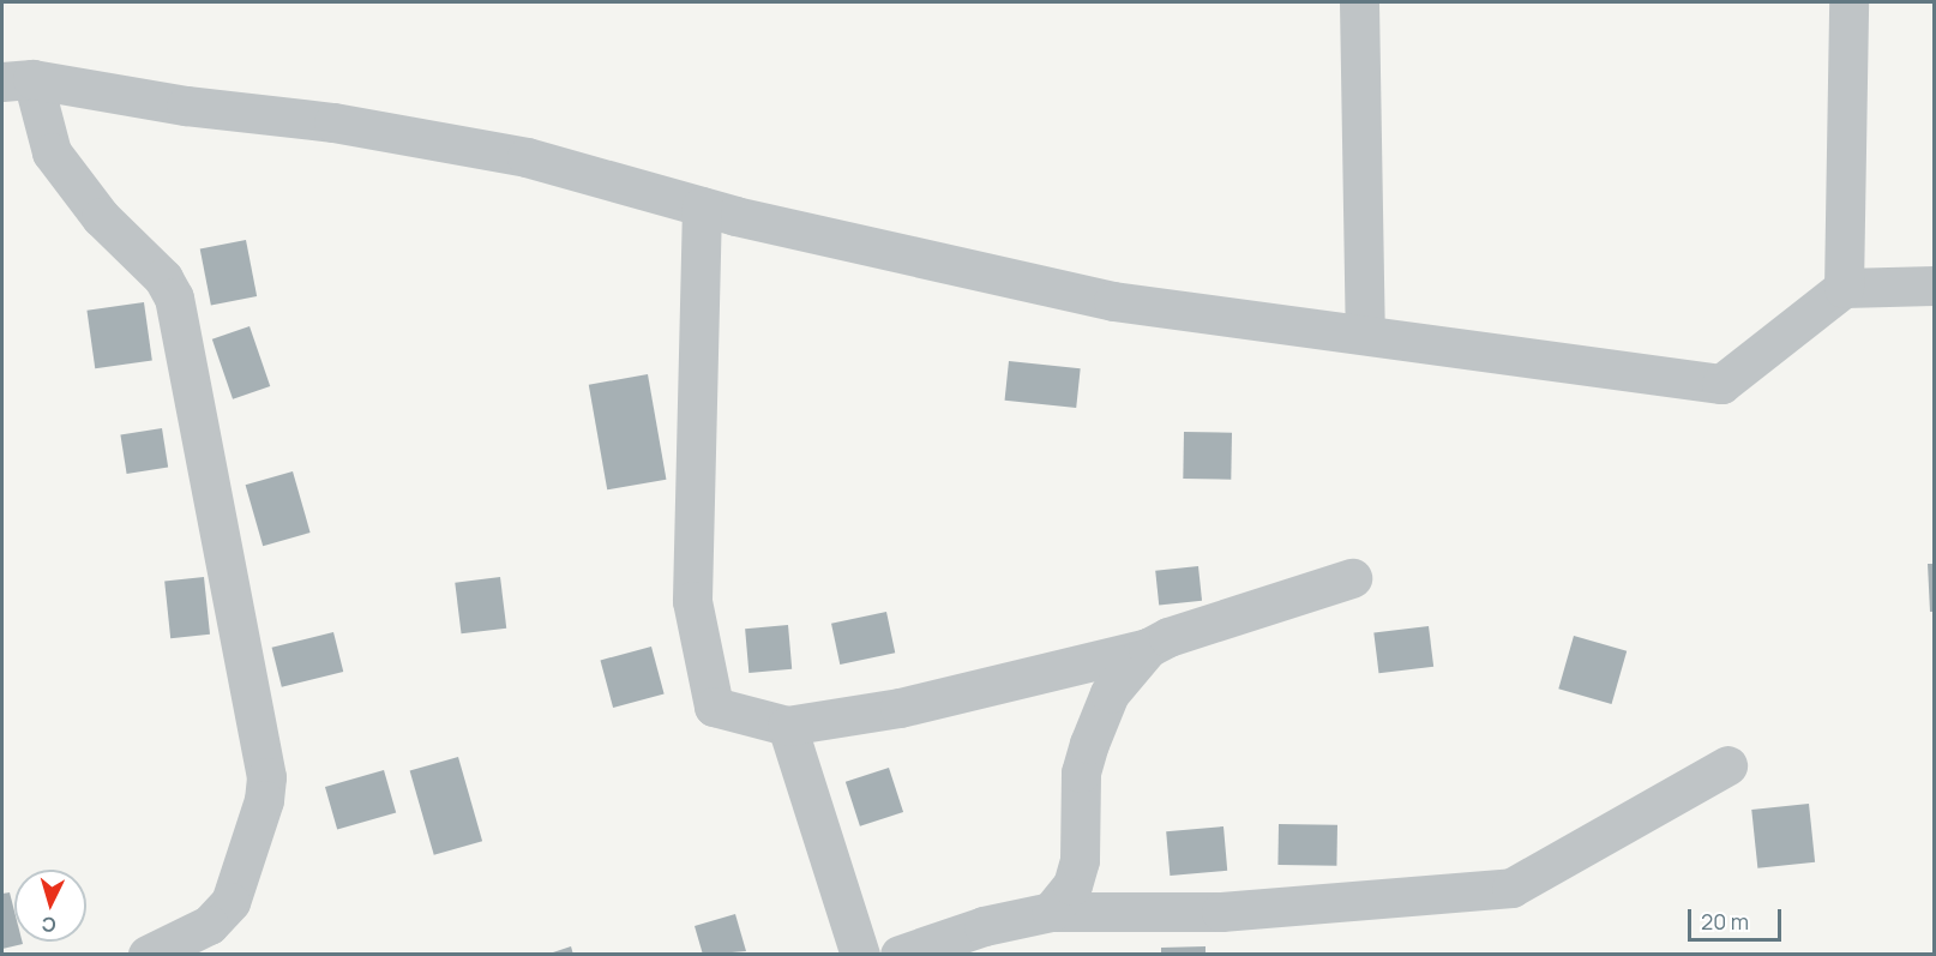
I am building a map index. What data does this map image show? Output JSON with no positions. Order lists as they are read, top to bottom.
{
  "scale_bar": "20 m",
  "north": "bottom"
}
